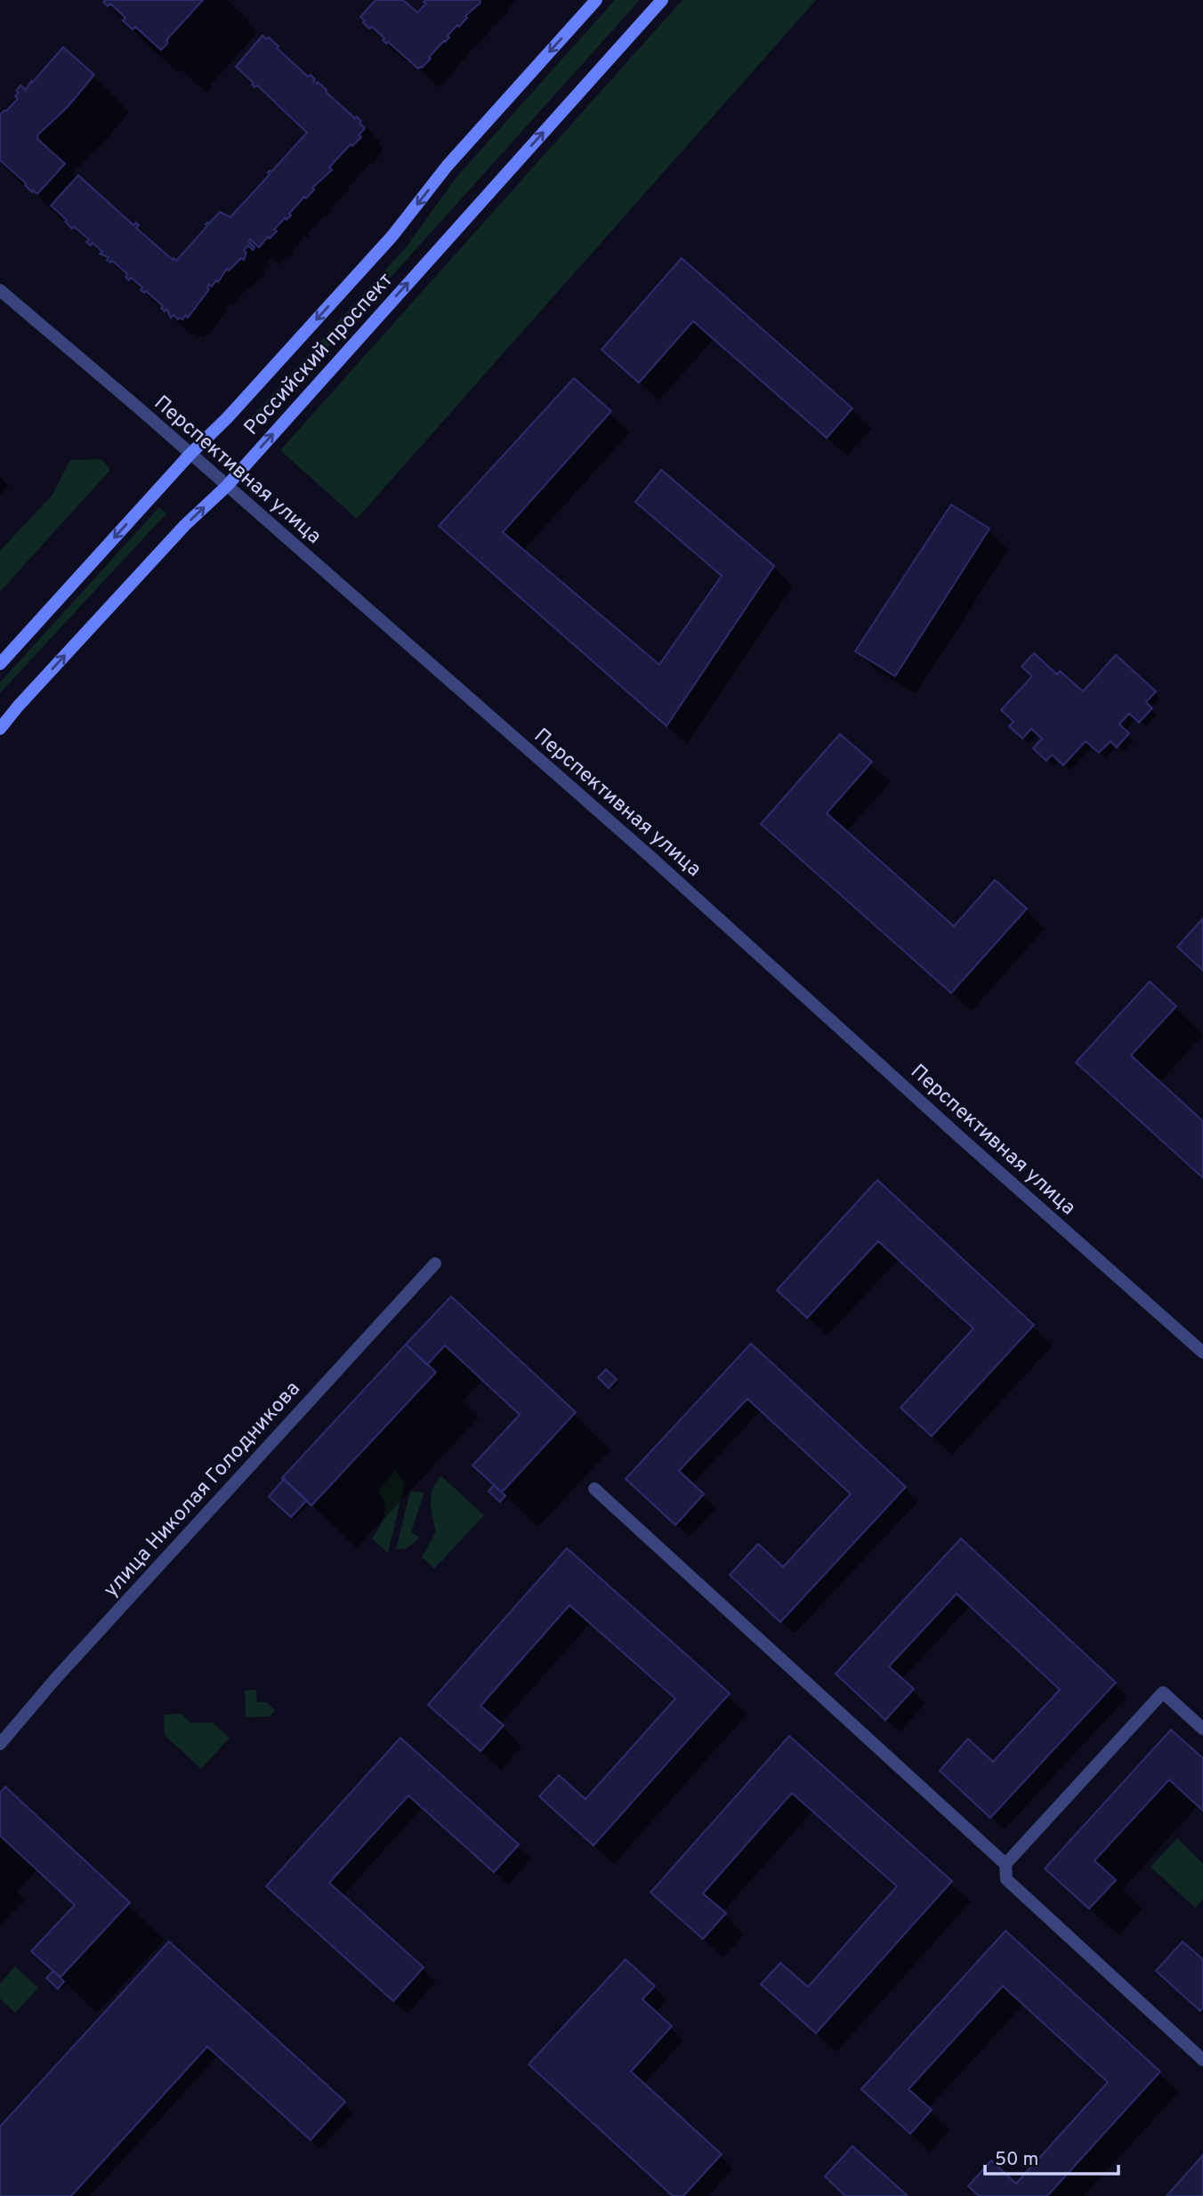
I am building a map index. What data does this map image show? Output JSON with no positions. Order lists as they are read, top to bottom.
{
  "streets": {
    "main road": ["Российский проспект"],
    "street": ["Перспективная улица", "улица Николая Голодникова"]
  },
  "crossings": [
    ["Российский проспект", "Перспективная улица"]
  ],
  "scale_bar": "50 m"
}
